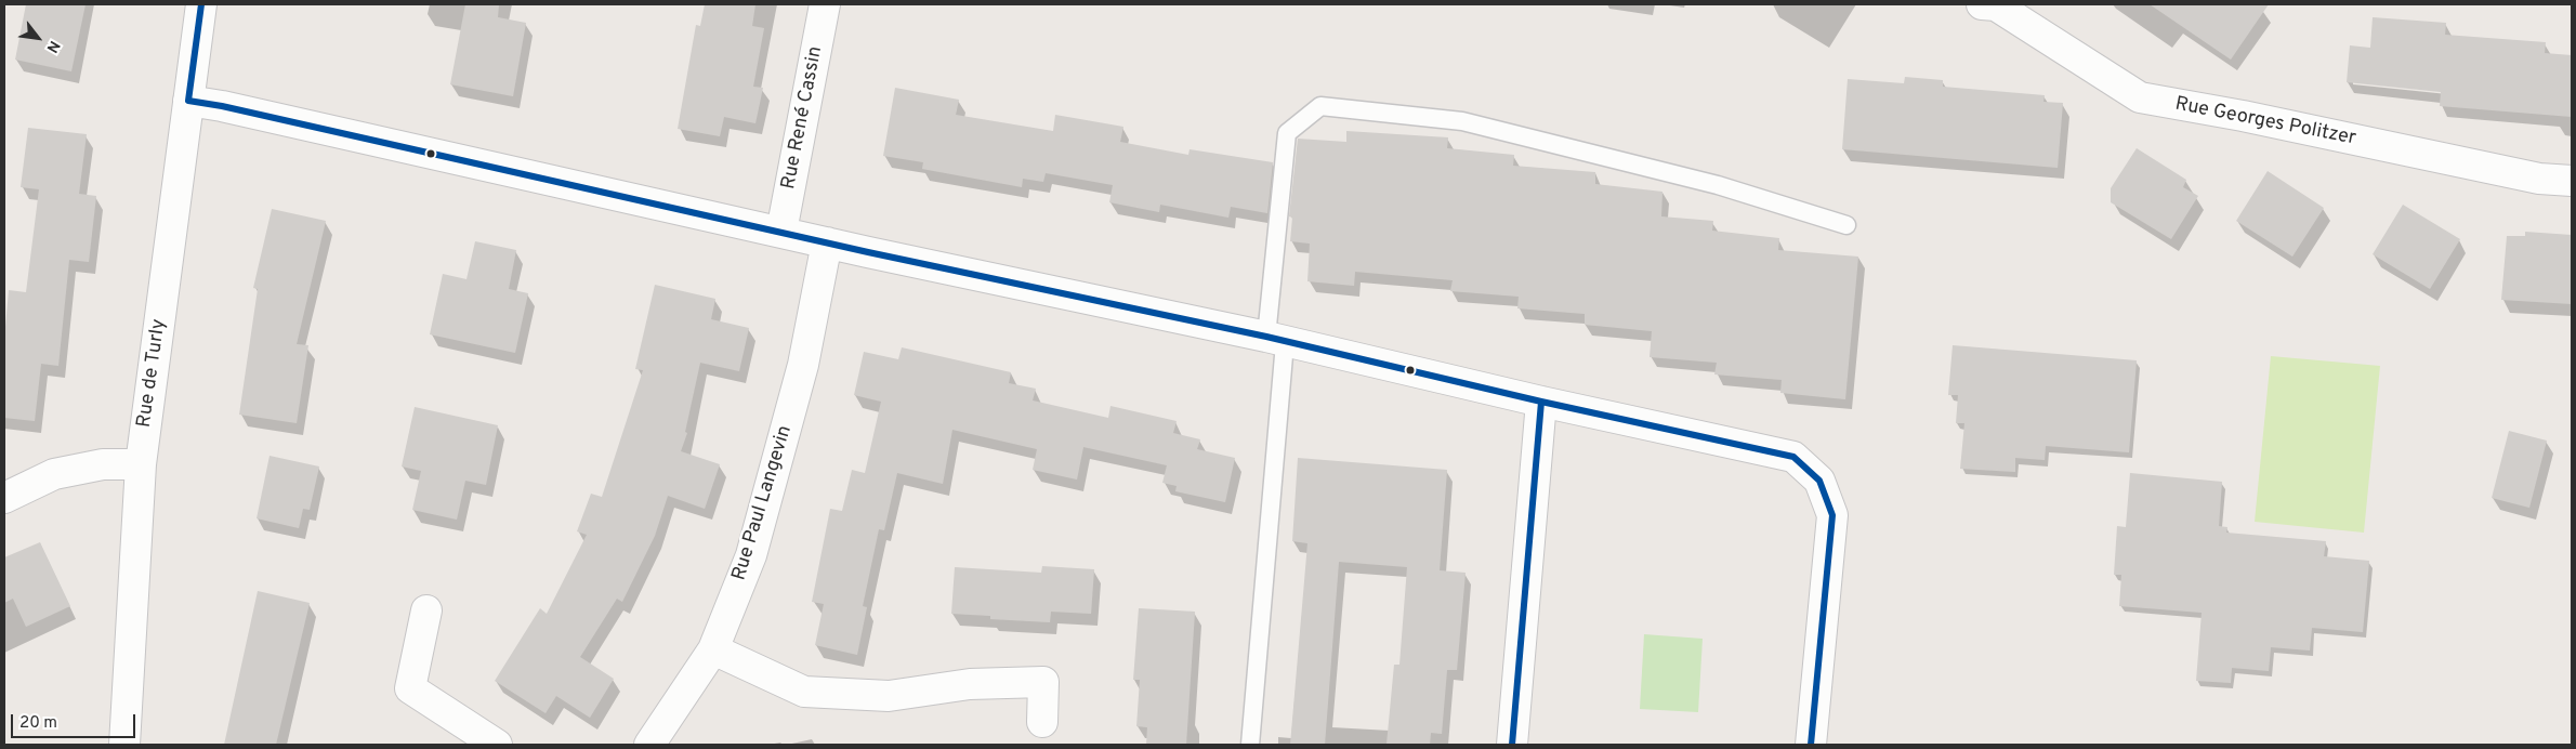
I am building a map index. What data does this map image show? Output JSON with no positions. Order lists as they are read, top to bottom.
{
  "streets": {
    "street": [
      "Rue René Cassin",
      "Rue Georges Politzer",
      "Rue de Turly",
      "Rue Paul Langevin"
    ]
  },
  "scale_bar": "20 m",
  "north": "bottom right"
}
